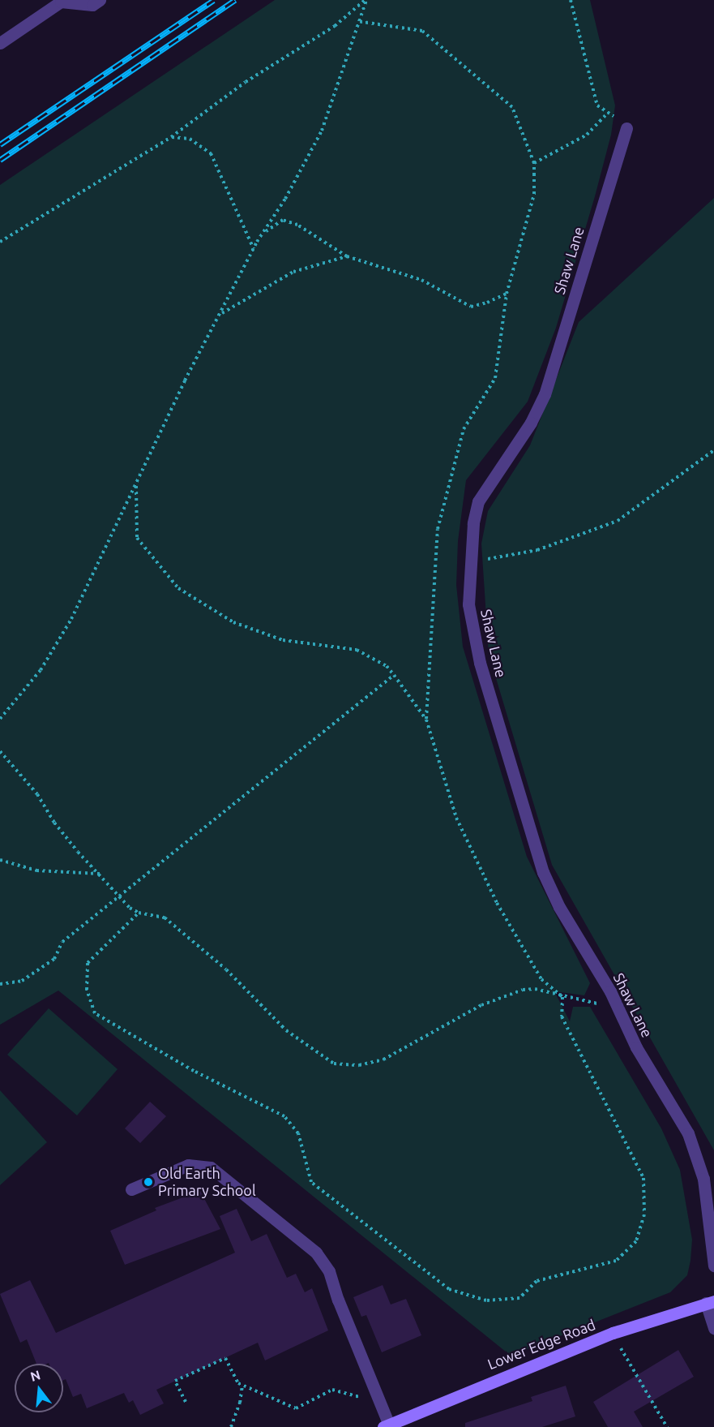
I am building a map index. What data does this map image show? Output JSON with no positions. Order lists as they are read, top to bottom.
{
  "streets": {
    "street": ["Lower Edge Road"],
    "lane": ["Shaw Lane"]
  },
  "places": ["Old Earth Primary School"],
  "north": "top"
}
